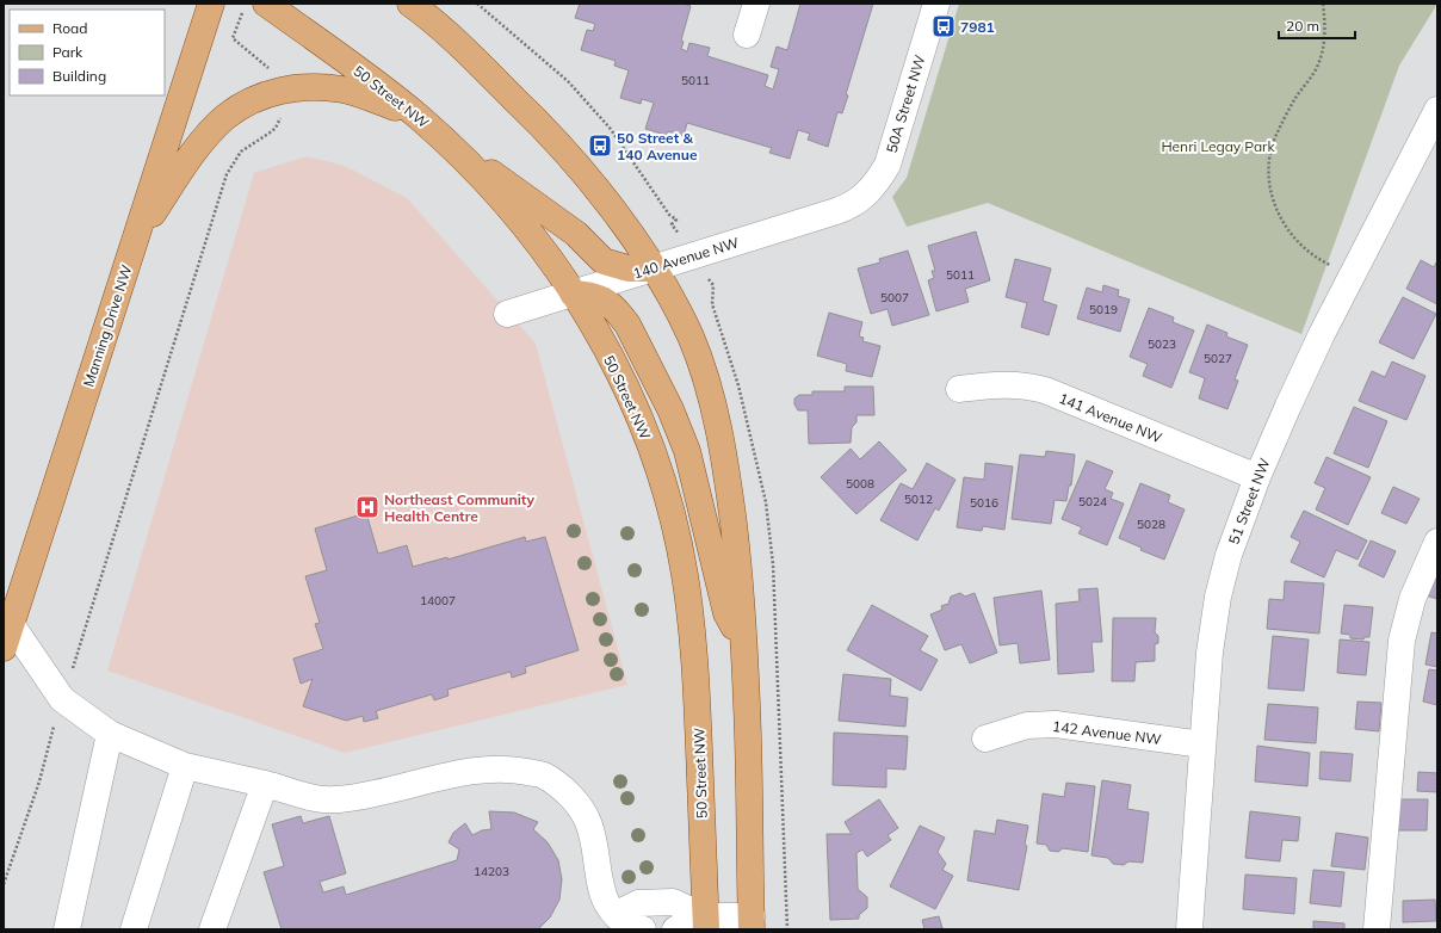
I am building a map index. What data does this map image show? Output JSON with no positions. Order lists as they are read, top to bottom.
{
  "streets": {
    "main road": ["50 Street NW", "Manning Drive NW"],
    "street": [
      "50A Street NW",
      "140 Avenue NW",
      "141 Avenue NW",
      "51 Street NW",
      "142 Avenue NW"
    ]
  },
  "crossings": [
    ["50 Street NW", "140 Avenue NW"],
    ["50A Street NW", "140 Avenue NW"],
    ["141 Avenue NW", "51 Street NW"],
    ["51 Street NW", "142 Avenue NW"]
  ],
  "parks": ["Henri Legay Park"],
  "places": {
    "bus stop": ["7981", "50 Street & 140 Avenue"],
    "hospital": ["Northeast Community Health Centre"]
  },
  "house_numbers": [
    "5011",
    "5011",
    "5007",
    "5019",
    "5023",
    "5027",
    "5008",
    "5012",
    "5024",
    "5016",
    "5028",
    "14007",
    "14203"
  ],
  "legend": ["Road", "Park", "Building"],
  "scale_bar": "20 m"
}
